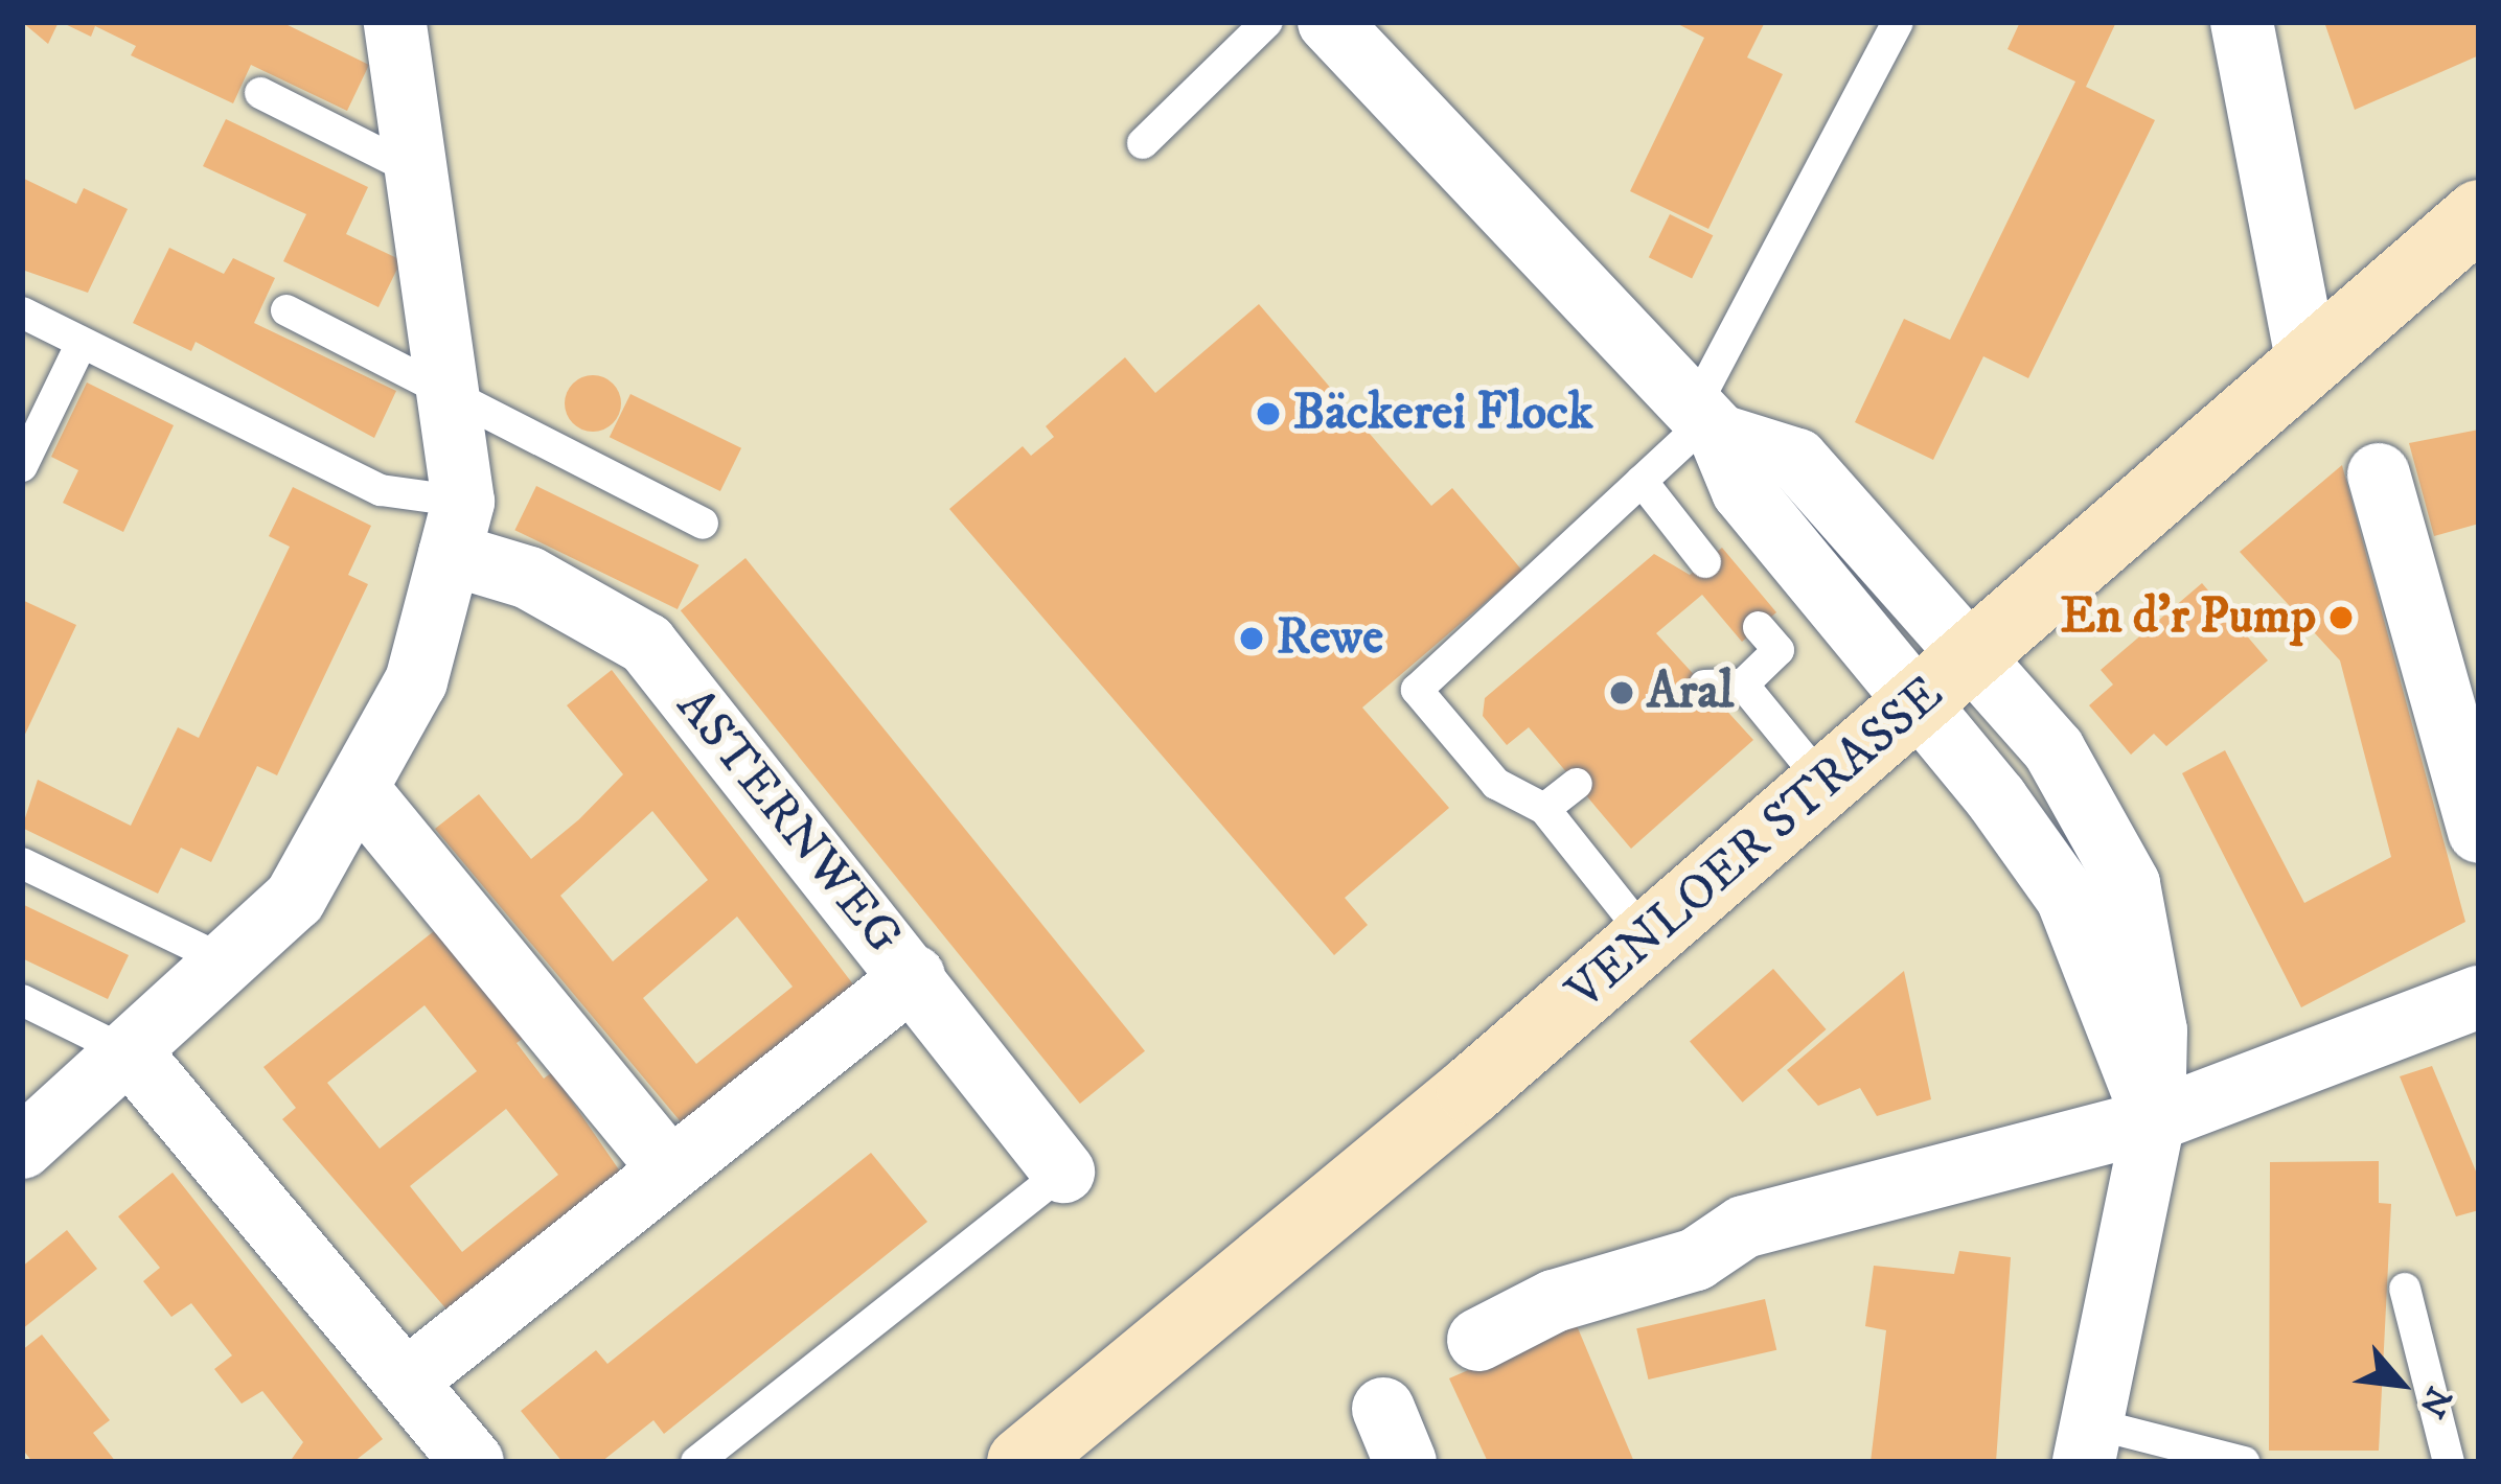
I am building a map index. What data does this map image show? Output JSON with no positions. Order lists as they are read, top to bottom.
{
  "streets": {
    "main road": ["VENLOER STRASSE"],
    "street": ["ASTERNWEG"]
  },
  "places": [
    "Bäckerei Flock",
    "En d'r Pump",
    "Rewe",
    "Aral"
  ],
  "north": "bottom right"
}
